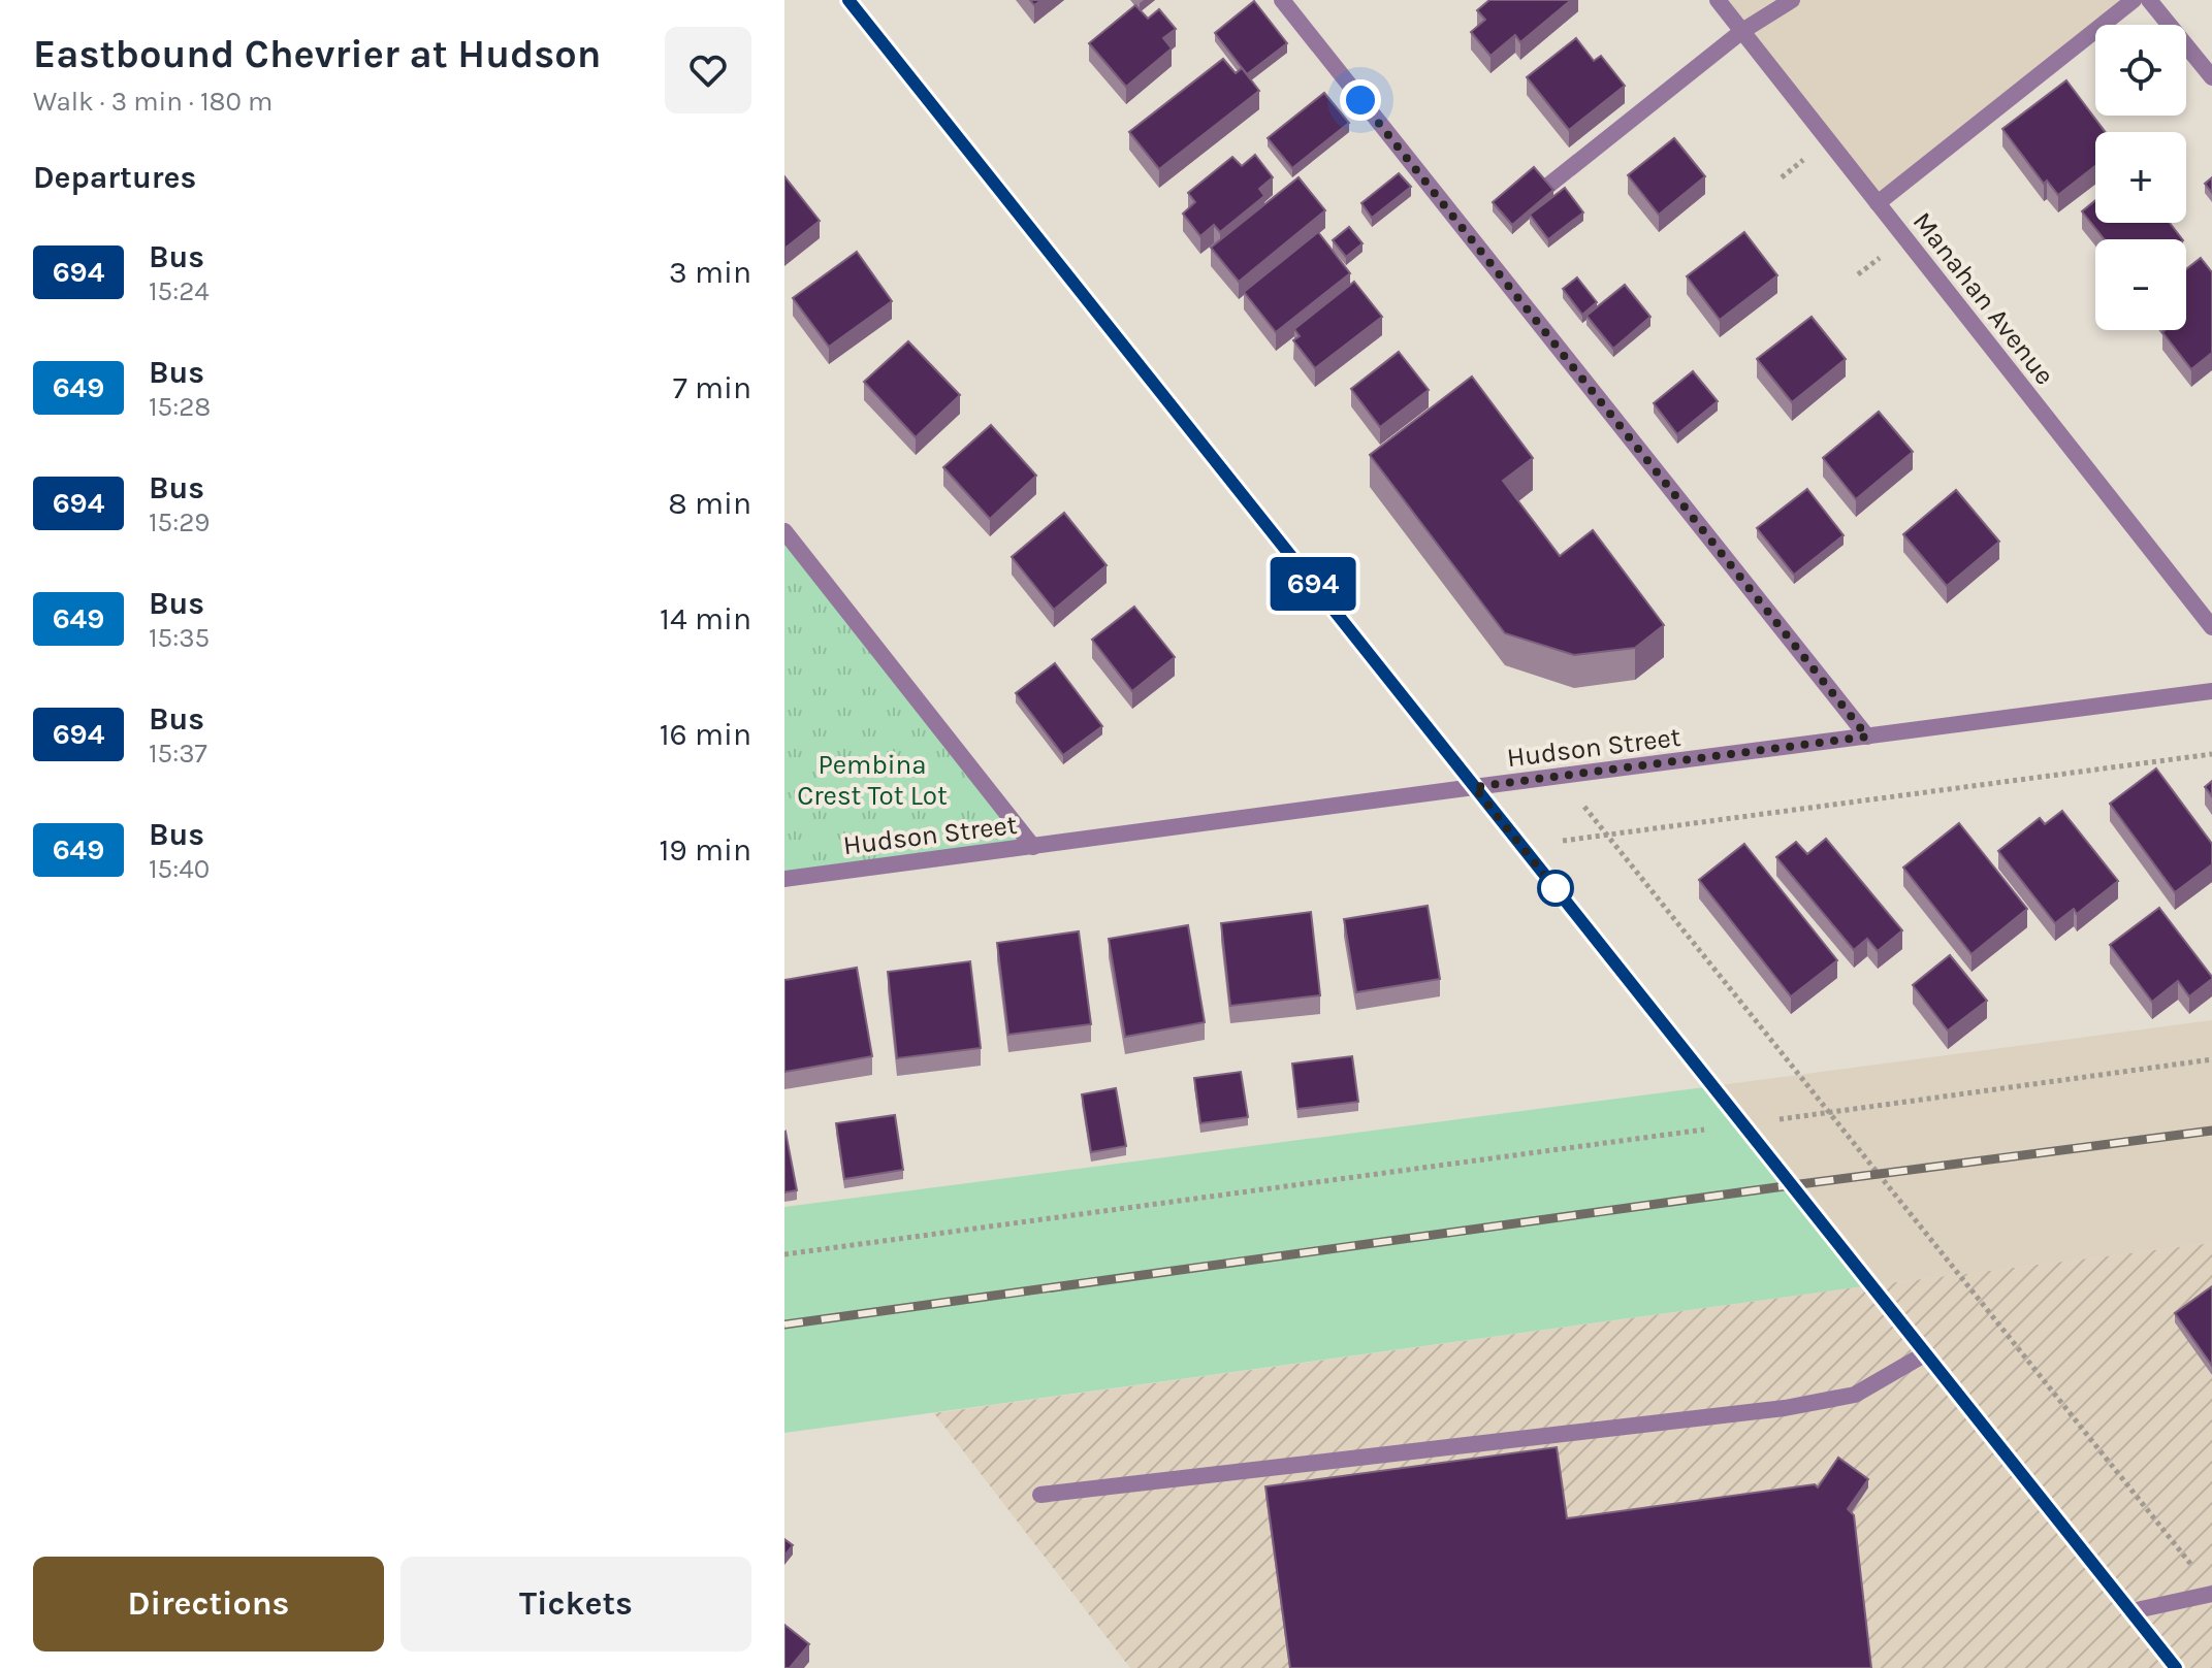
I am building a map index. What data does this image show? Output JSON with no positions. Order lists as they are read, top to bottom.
{
  "streets": {
    "street": ["Manahan Avenue", "Hudson Street"]
  },
  "parks": ["Pembina Crest Tot Lot"],
  "lines": ["bus line 694"],
  "page": {
    "heading": [
      ["Eastbound Chevrier at Hudson", "Walk · 3 min · 180 m"],
      "Departures"
    ],
    "on_map": "694",
    "map_buttons": ["+", "−"],
    "list": [
      {
        "mark": "694",
        "name": "Bus",
        "note": "15:24",
        "value": "3 min"
      },
      {
        "mark": "649",
        "name": "Bus",
        "note": "15:28",
        "value": "7 min"
      },
      {
        "mark": "694",
        "name": "Bus",
        "note": "15:29",
        "value": "8 min"
      },
      {
        "mark": "649",
        "name": "Bus",
        "note": "15:35",
        "value": "14 min"
      },
      {
        "mark": "694",
        "name": "Bus",
        "note": "15:37",
        "value": "16 min"
      },
      {
        "mark": "649",
        "name": "Bus",
        "note": "15:40",
        "value": "19 min"
      }
    ],
    "buttons": ["Directions", "Tickets"]
  }
}
